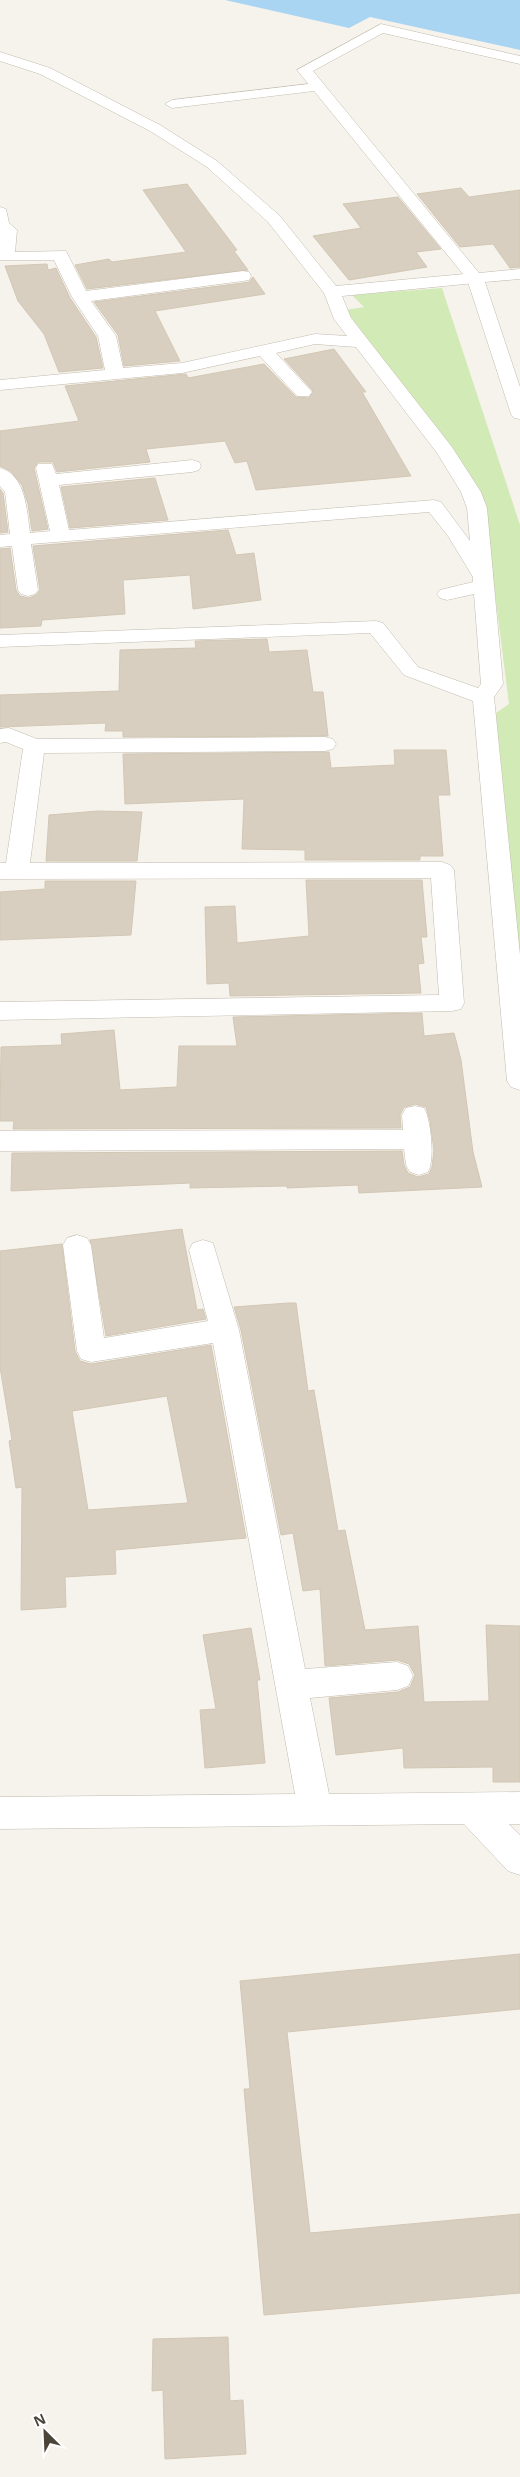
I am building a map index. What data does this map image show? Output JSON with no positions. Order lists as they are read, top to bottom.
{
  "north": "top left"
}
